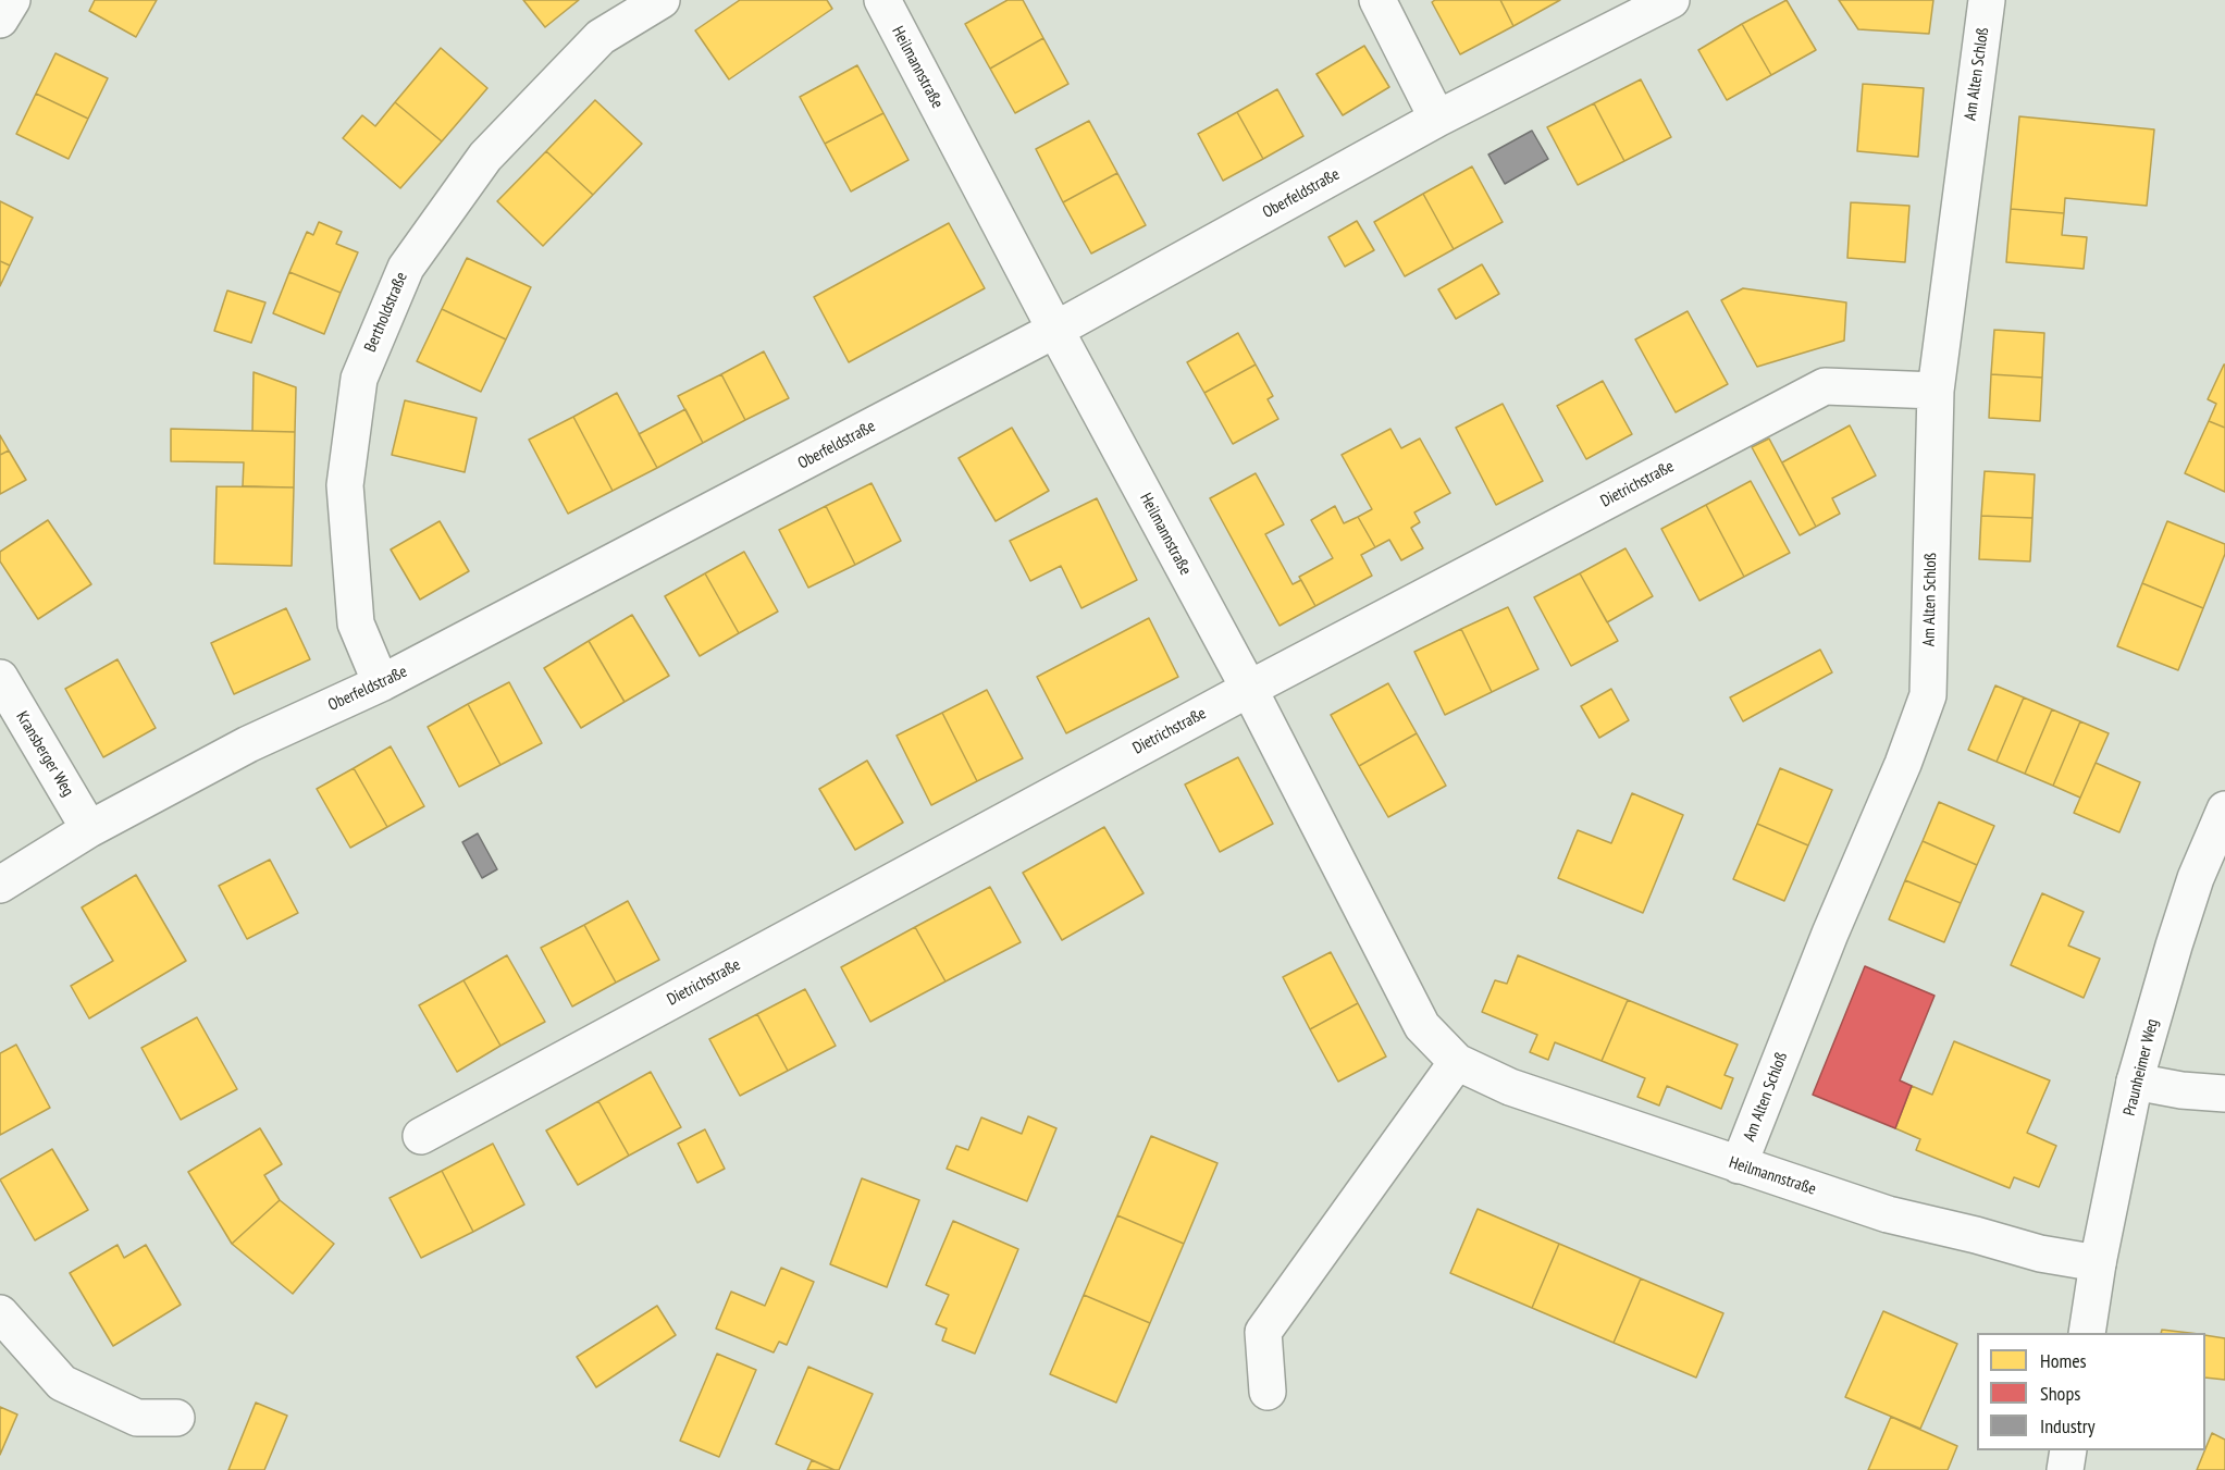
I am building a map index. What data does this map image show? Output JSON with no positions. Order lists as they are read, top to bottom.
{
  "streets": {
    "street": [
      "Heilmannstraße",
      "Am Alten Schloß",
      "Oberfeldstraße",
      "Bertholdstraße",
      "Dietrichstraße",
      "Kransberger Weg",
      "Praunheimer Weg"
    ]
  },
  "crossings": [
    ["Heilmannstraße", "Am Alten Schloß"],
    ["Heilmannstraße", "Oberfeldstraße"],
    ["Heilmannstraße", "Dietrichstraße"],
    ["Heilmannstraße", "Praunheimer Weg"],
    ["Am Alten Schloß", "Dietrichstraße"],
    ["Oberfeldstraße", "Bertholdstraße"],
    ["Oberfeldstraße", "Kransberger Weg"]
  ],
  "legend": ["Homes", "Shops", "Industry"]
}
